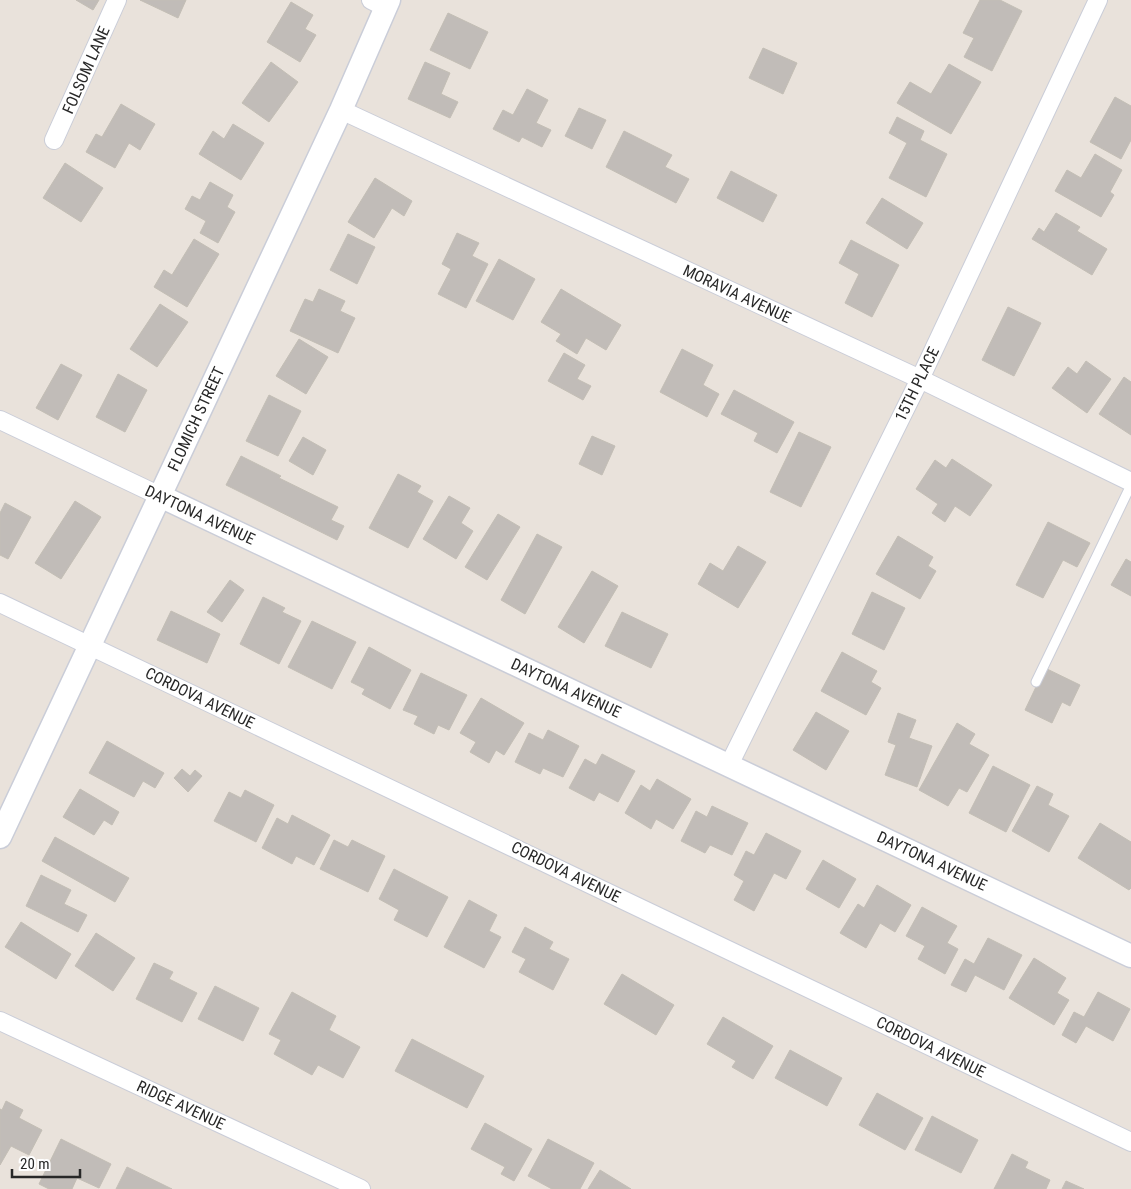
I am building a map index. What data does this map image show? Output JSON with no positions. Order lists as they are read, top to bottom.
{
  "streets": {
    "street": [
      "FOLSOM LANE",
      "MORAVIA AVENUE",
      "15TH PLACE",
      "FLOMICH STREET",
      "DAYTONA AVENUE",
      "CORDOVA AVENUE",
      "RIDGE AVENUE"
    ]
  },
  "crossings": [
    ["MORAVIA AVENUE", "15TH PLACE"],
    ["MORAVIA AVENUE", "FLOMICH STREET"],
    ["15TH PLACE", "DAYTONA AVENUE"],
    ["FLOMICH STREET", "DAYTONA AVENUE"],
    ["FLOMICH STREET", "CORDOVA AVENUE"]
  ],
  "scale_bar": "20 m"
}
